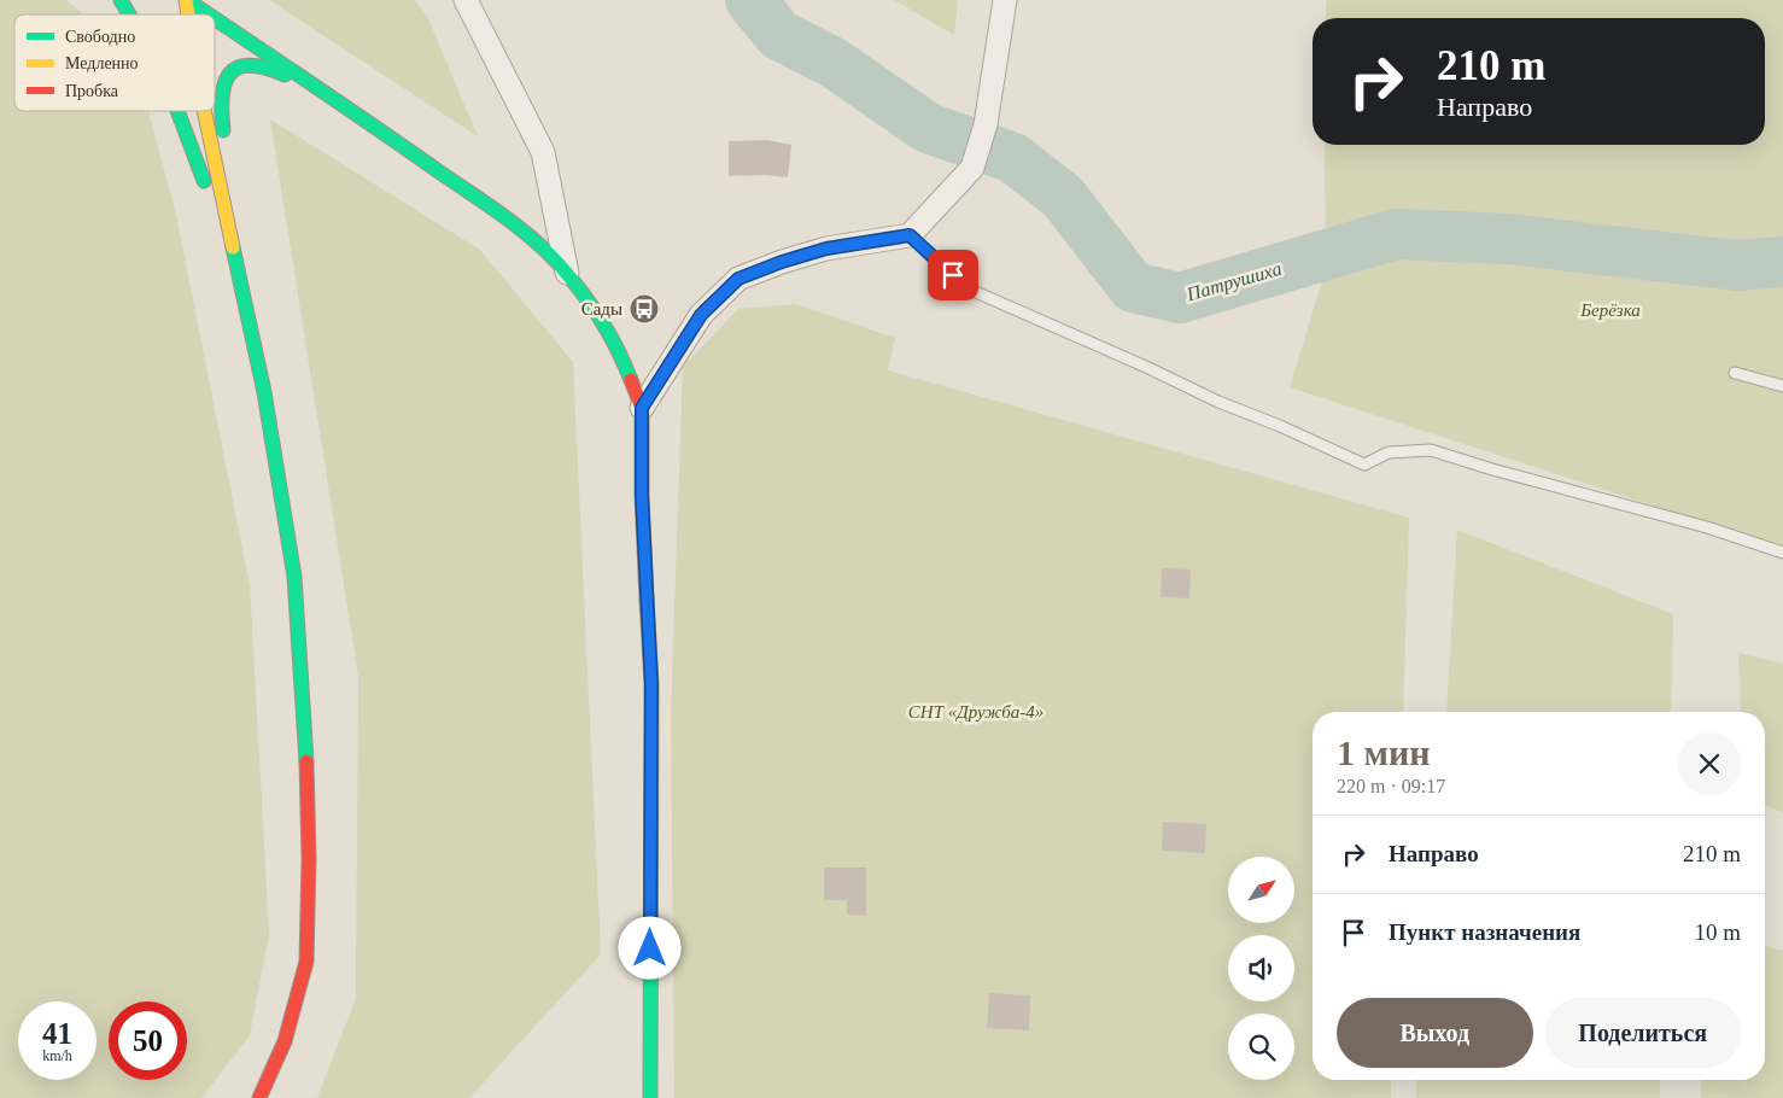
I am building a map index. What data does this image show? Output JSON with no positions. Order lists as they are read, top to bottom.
{
  "water": ["Патрушиха"],
  "parks": ["Берёзка", "СНТ «Дружба-4»"],
  "places": {
    "bus stop": ["Сады"]
  },
  "legend": ["Свободно", "Медленно", "Пробка"],
  "north": "top right",
  "page": {
    "turn": ["210 m", "Направо"],
    "heading": ["1 мин", "220 m · 09:17"],
    "list": [
      {
        "name": "Направо",
        "value": "210 m"
      },
      {
        "name": "Пункт назначения",
        "value": "10 m"
      }
    ],
    "buttons": ["Выход", "Поделиться"],
    "speed": "41 km/h",
    "limit": "50"
  }
}
